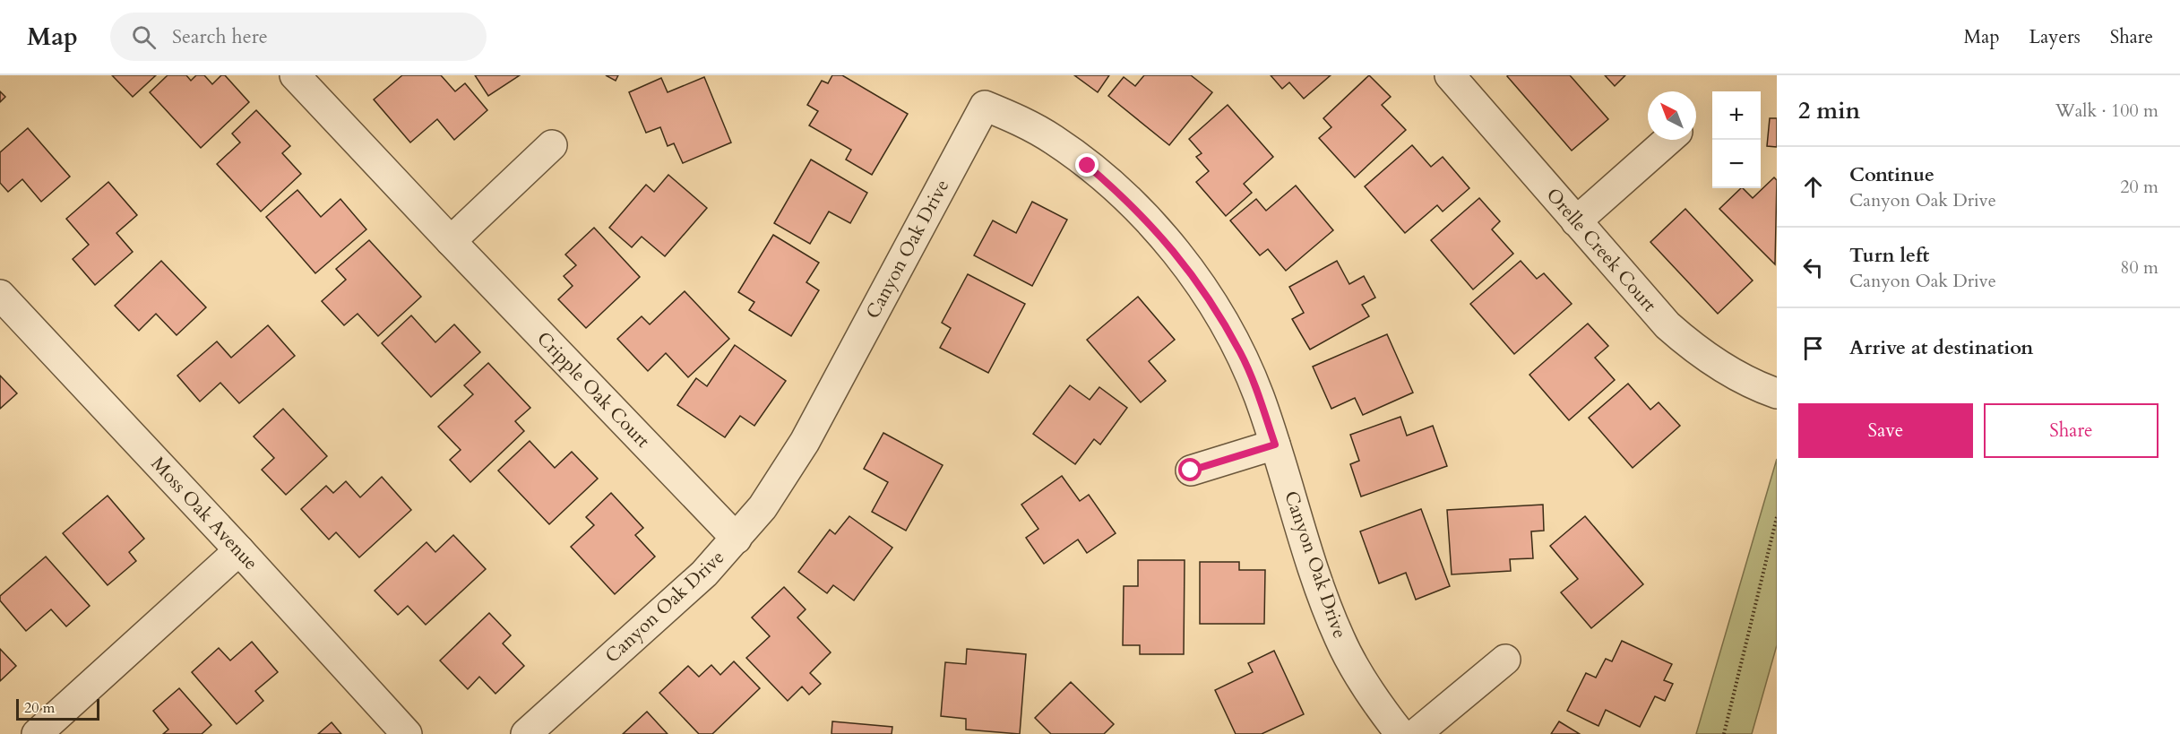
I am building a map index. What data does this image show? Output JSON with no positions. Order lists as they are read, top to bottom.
{
  "streets": {
    "street": [
      "Canyon Oak Drive",
      "Orelle Creek Court",
      "Cripple Oak Court",
      "Moss Oak Avenue"
    ]
  },
  "crossings": [
    ["Canyon Oak Drive", "Cripple Oak Court"]
  ],
  "scale_bar": "20 m",
  "north": "top left",
  "page": {
    "header": "Map",
    "search": "Search here",
    "nav": ["Map", "Layers", "Share"],
    "heading": ["2 min", "Walk · 100 m"],
    "map_buttons": ["+", "−"],
    "list": [
      ["Continue", "Canyon Oak Drive", "20 m"],
      ["Turn left", "Canyon Oak Drive", "80 m"],
      "Arrive at destination"
    ],
    "buttons": ["Save", "Share"],
    "scale": "20 m"
  }
}
